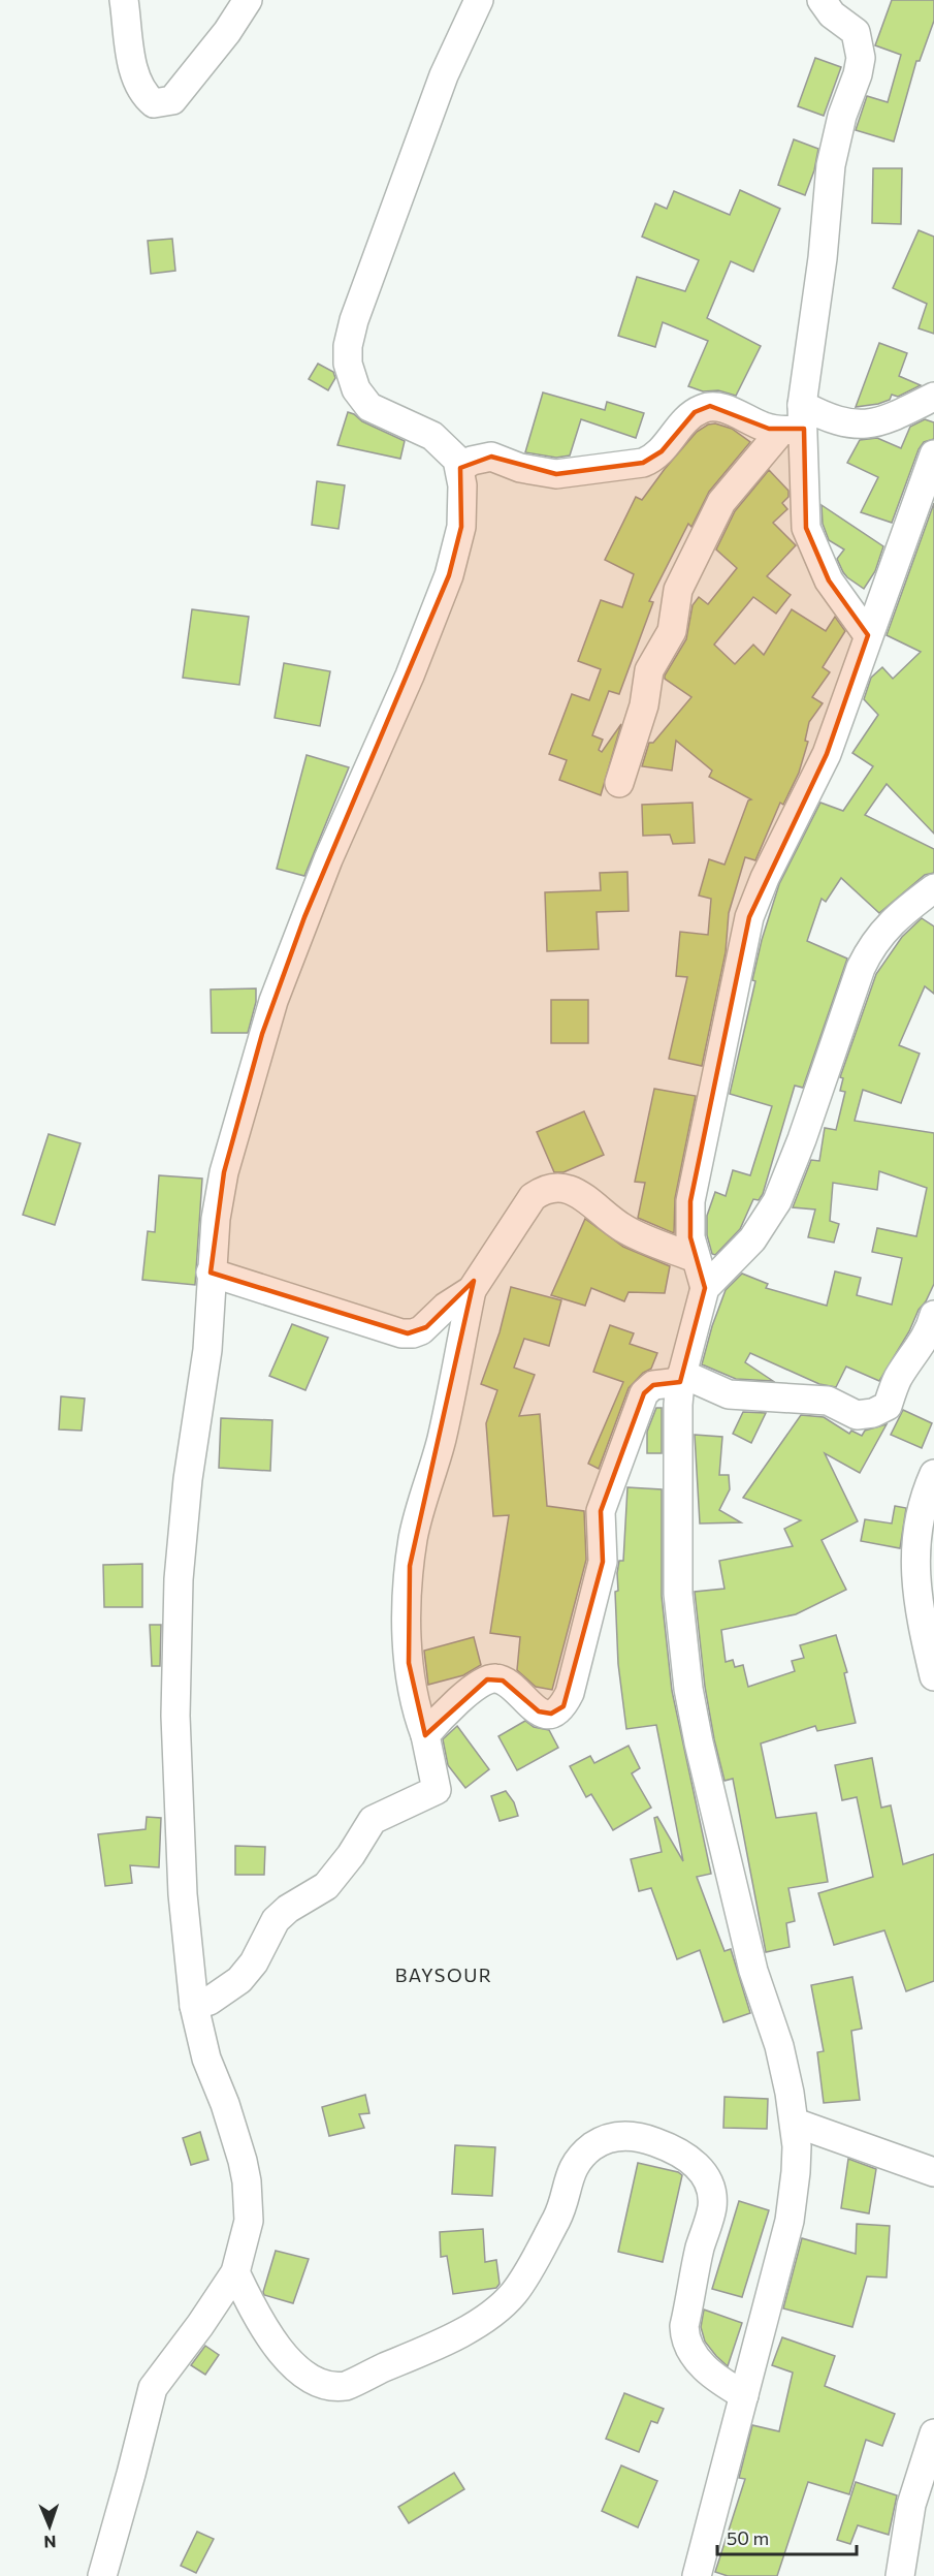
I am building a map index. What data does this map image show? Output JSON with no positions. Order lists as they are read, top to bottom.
{
  "districts": ["BAYSOUR"],
  "scale_bar": "50 m",
  "north": "bottom"
}
